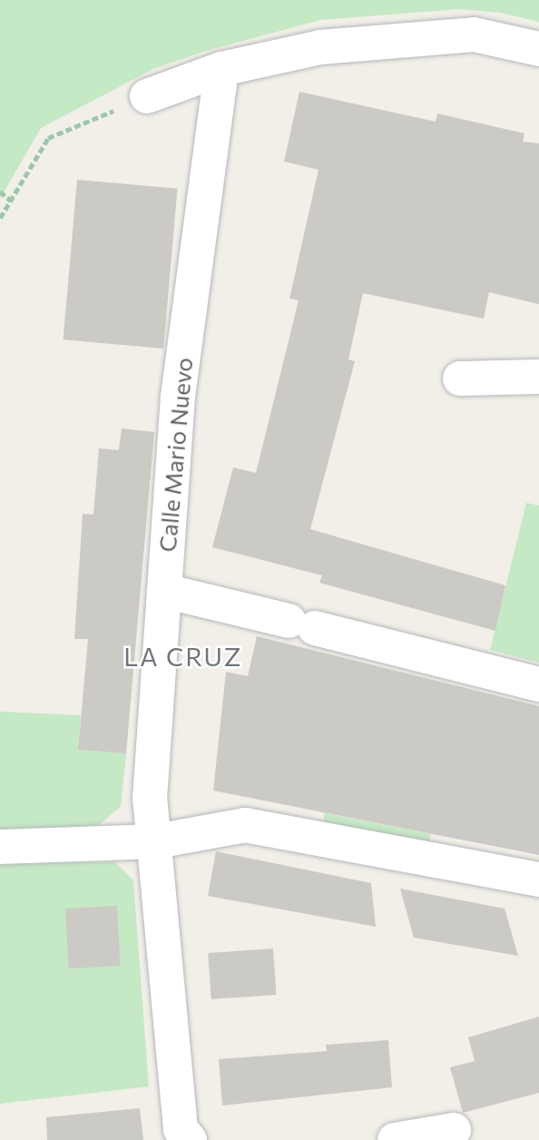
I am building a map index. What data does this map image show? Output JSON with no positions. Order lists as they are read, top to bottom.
{
  "streets": {
    "street": ["Calle Mario Nuevo"]
  },
  "districts": ["LA CRUZ"]
}
